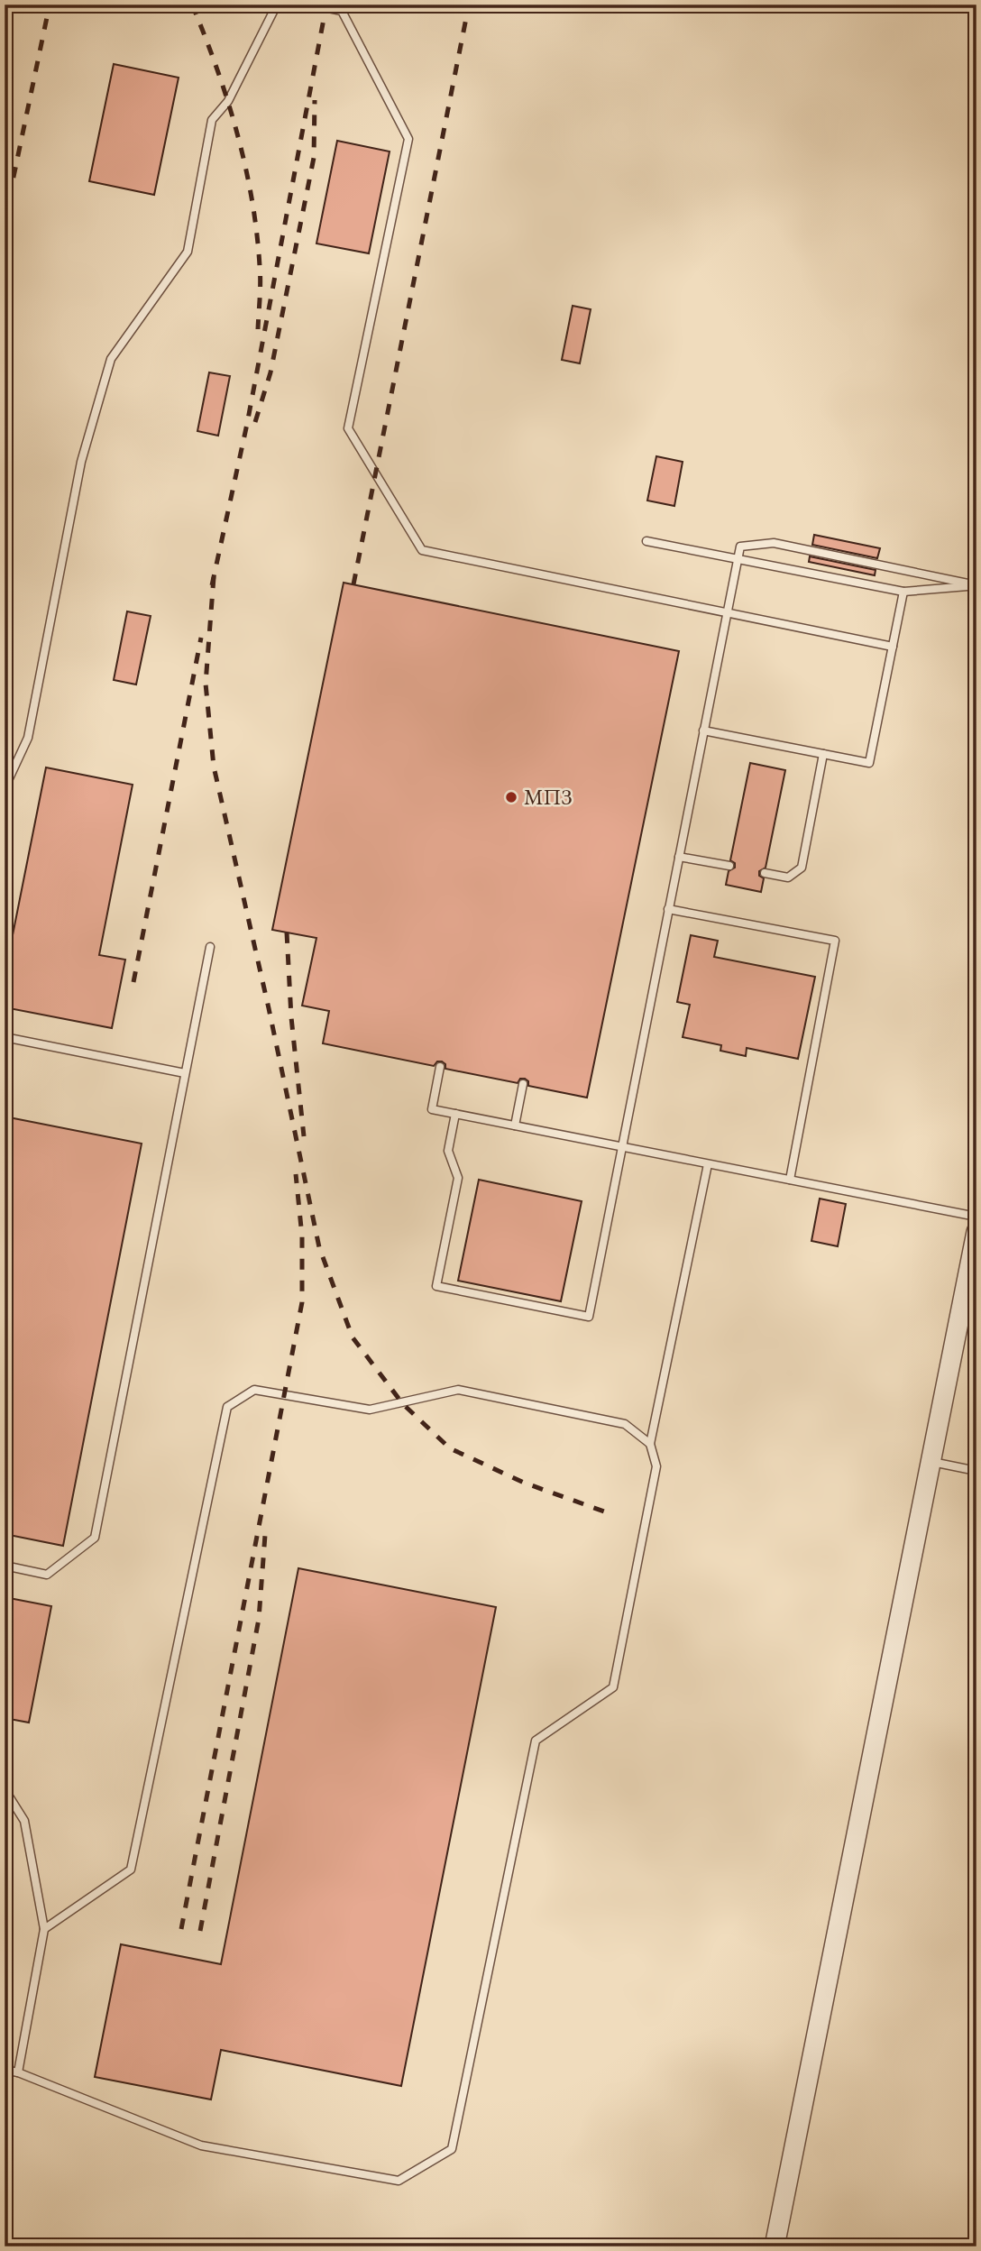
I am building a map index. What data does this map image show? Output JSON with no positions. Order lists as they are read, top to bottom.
{
  "places": ["МПЗ"]
}
